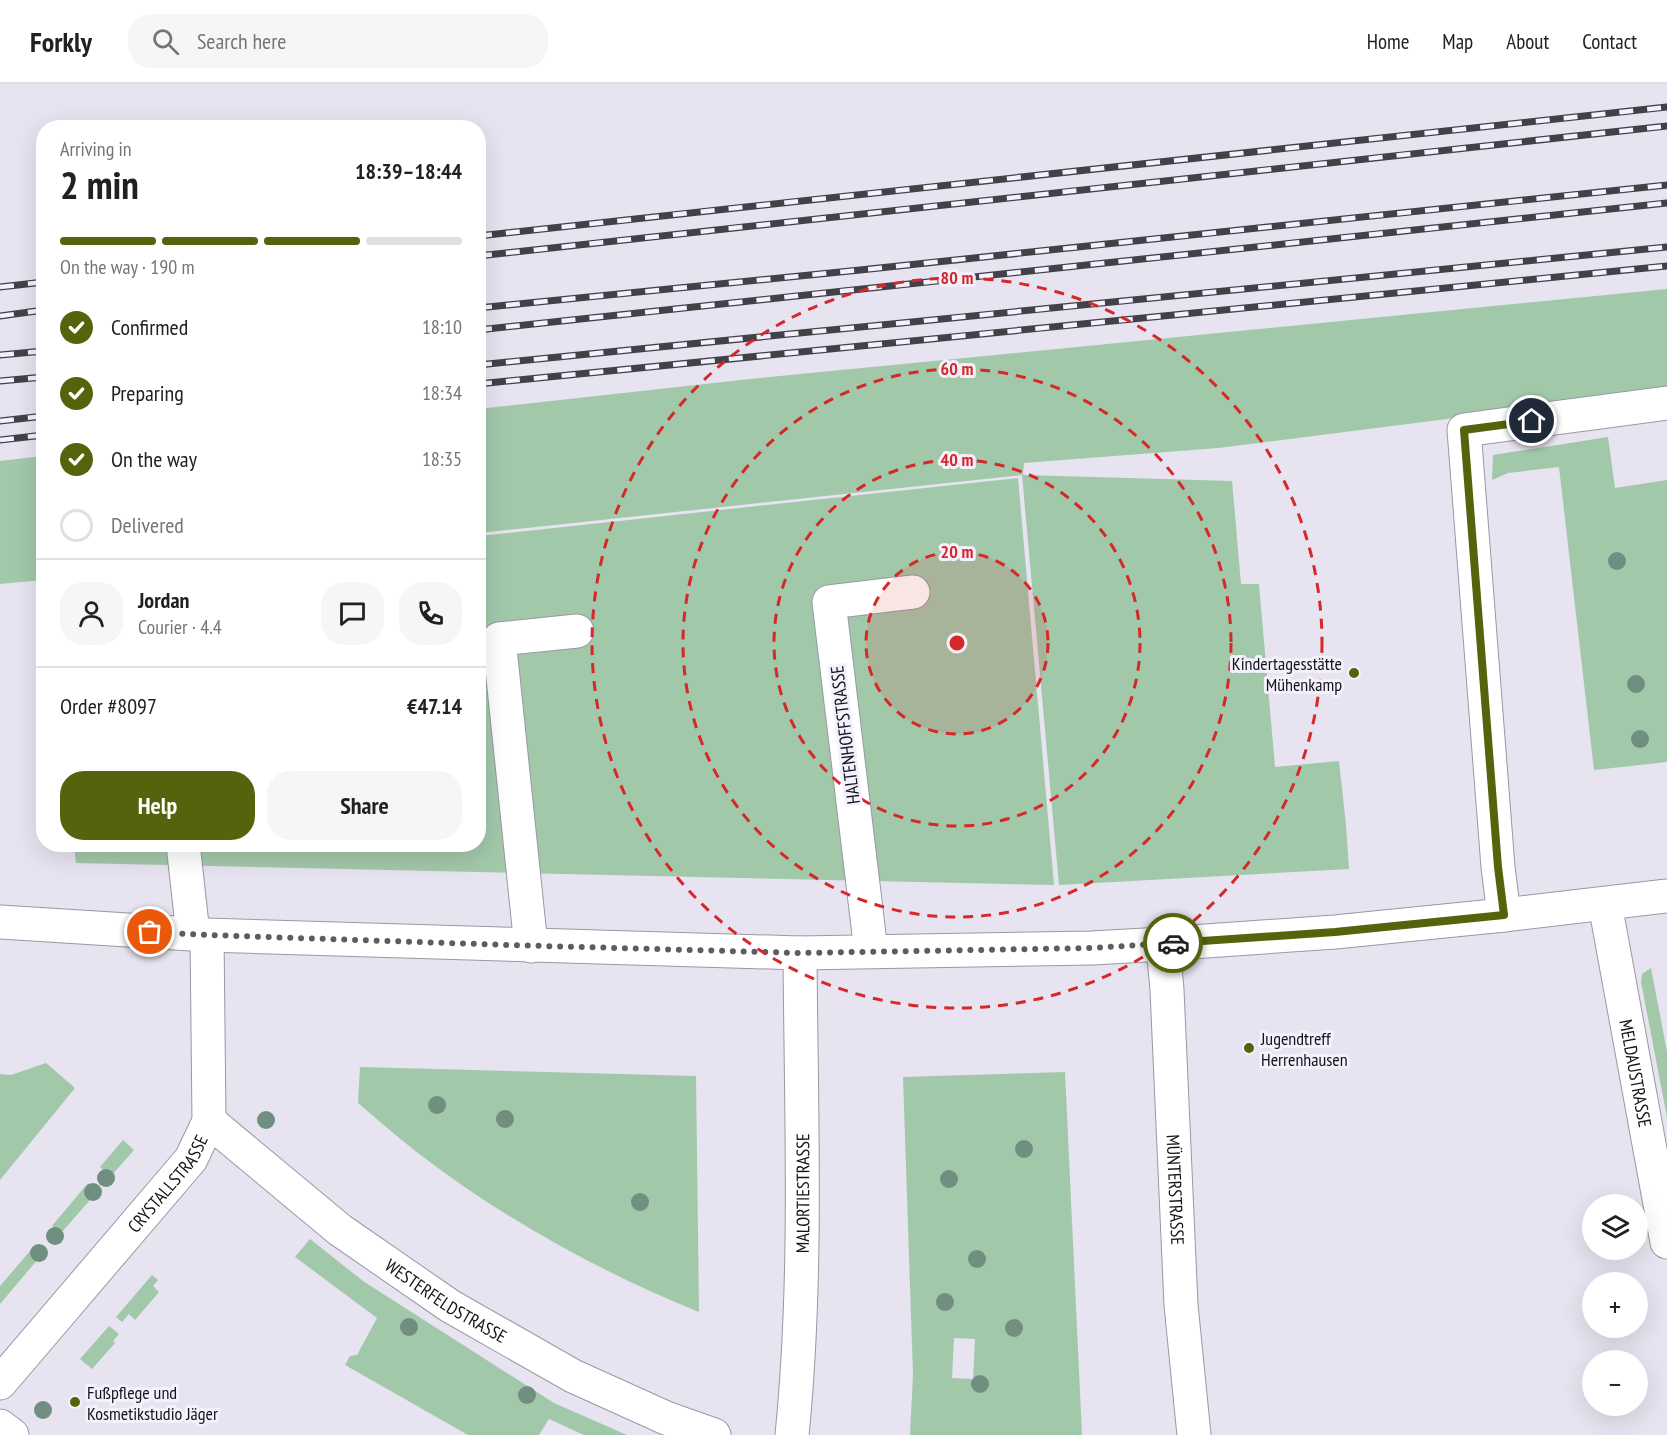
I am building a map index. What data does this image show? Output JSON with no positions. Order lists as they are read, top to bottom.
{
  "streets": {
    "street": [
      "HALTENHOFFSTRASSE",
      "MELDAUSTRASSE",
      "CRYSTALLSTRASSE",
      "MÜNTERSTRASSE",
      "MALORTIESTRASSE",
      "WESTERFELDSTRASSE"
    ]
  },
  "crossings": [
    ["CRYSTALLSTRASSE", "WESTERFELDSTRASSE"]
  ],
  "places": ["Kindertagesstätte Mühenkamp", "Jugendtreff Herrenhausen", "Fußpflege und Kosmetikstudio Jäger"],
  "page": {
    "header": "Forkly",
    "search": "Search here",
    "nav": [
      "Home",
      "Map",
      "About",
      "Contact"
    ],
    "heading": ["2 min", "Arriving in", "18:39–18:44"],
    "panel": [
      "Jordan",
      "Courier · 4.4",
      "Order #8097",
      "€47.14"
    ],
    "bar": "On the way · 190 m",
    "list": [
      ["Confirmed", "18:10"],
      ["Preparing", "18:34"],
      ["On the way", "18:35"],
      "Delivered"
    ],
    "buttons": ["Help", "Share"],
    "map_buttons": ["+", "−"]
  },
  "rings": [
    "80 m",
    "60 m",
    "40 m",
    "20 m"
  ]
}
